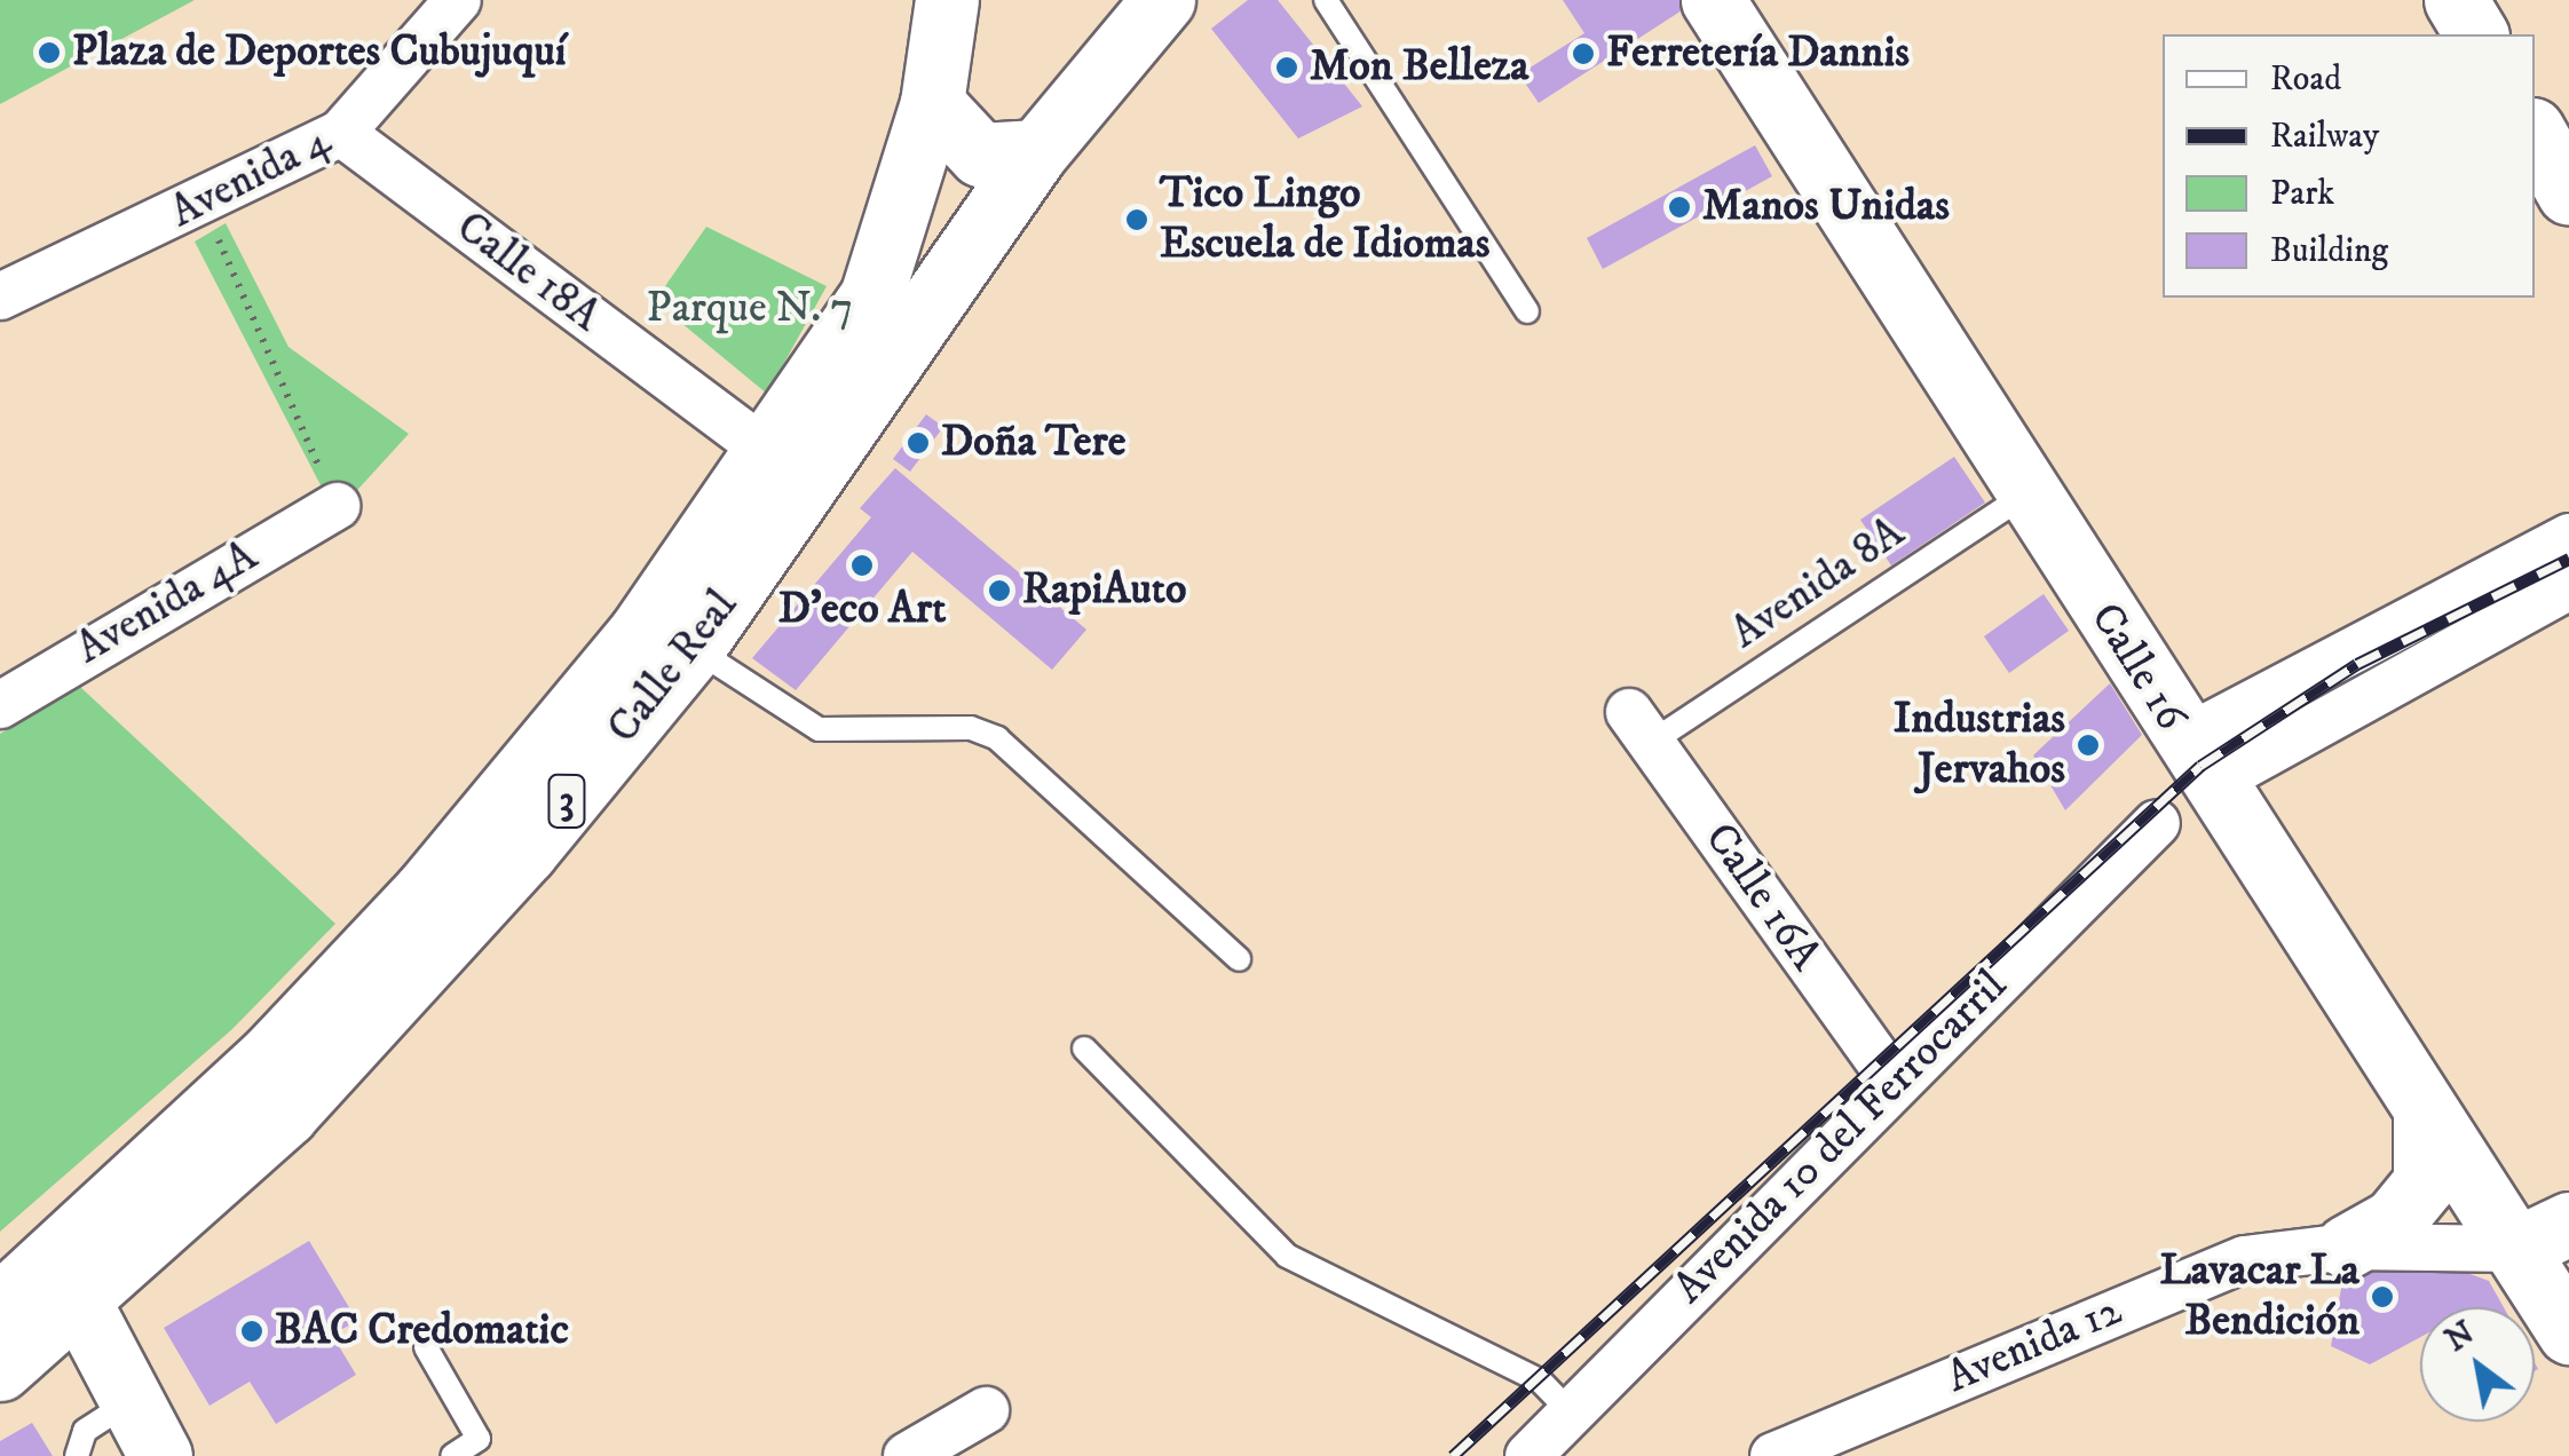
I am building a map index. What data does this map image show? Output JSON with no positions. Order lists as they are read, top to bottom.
{
  "streets": {
    "main road": ["Calle Real", "Calle 16", "3"],
    "street": [
      "Avenida 4",
      "Calle 18A",
      "Avenida 4A",
      "Calle 16A",
      "Avenida 10 del Ferrocarril",
      "Avenida 12"
    ],
    "lane": ["Avenida 8A"]
  },
  "crossings": [
    ["Avenida 4", "Calle 18A"],
    ["Calle 18A", "Calle Real"],
    ["Avenida 8A", "Calle 16"],
    ["Avenida 8A", "Calle 16A"],
    ["Calle Real", "3"],
    ["Calle 16", "Avenida 12"],
    ["Calle 16A", "Avenida 10 del Ferrocarril"]
  ],
  "parks": ["Parque N. 7"],
  "places": [
    "Plaza de Deportes Cubujuquí",
    "Ferretería Dannis",
    "Mon Belleza",
    "Manos Unidas",
    "Tico Lingo Escuela de Idiomas",
    "Doña Tere",
    "D'eco Art",
    "RapiAuto",
    "Industrias Jervahos",
    "Lavacar La Bendición",
    "BAC Credomatic"
  ],
  "legend": [
    "Road",
    "Railway",
    "Park",
    "Building"
  ],
  "north": "top left"
}
